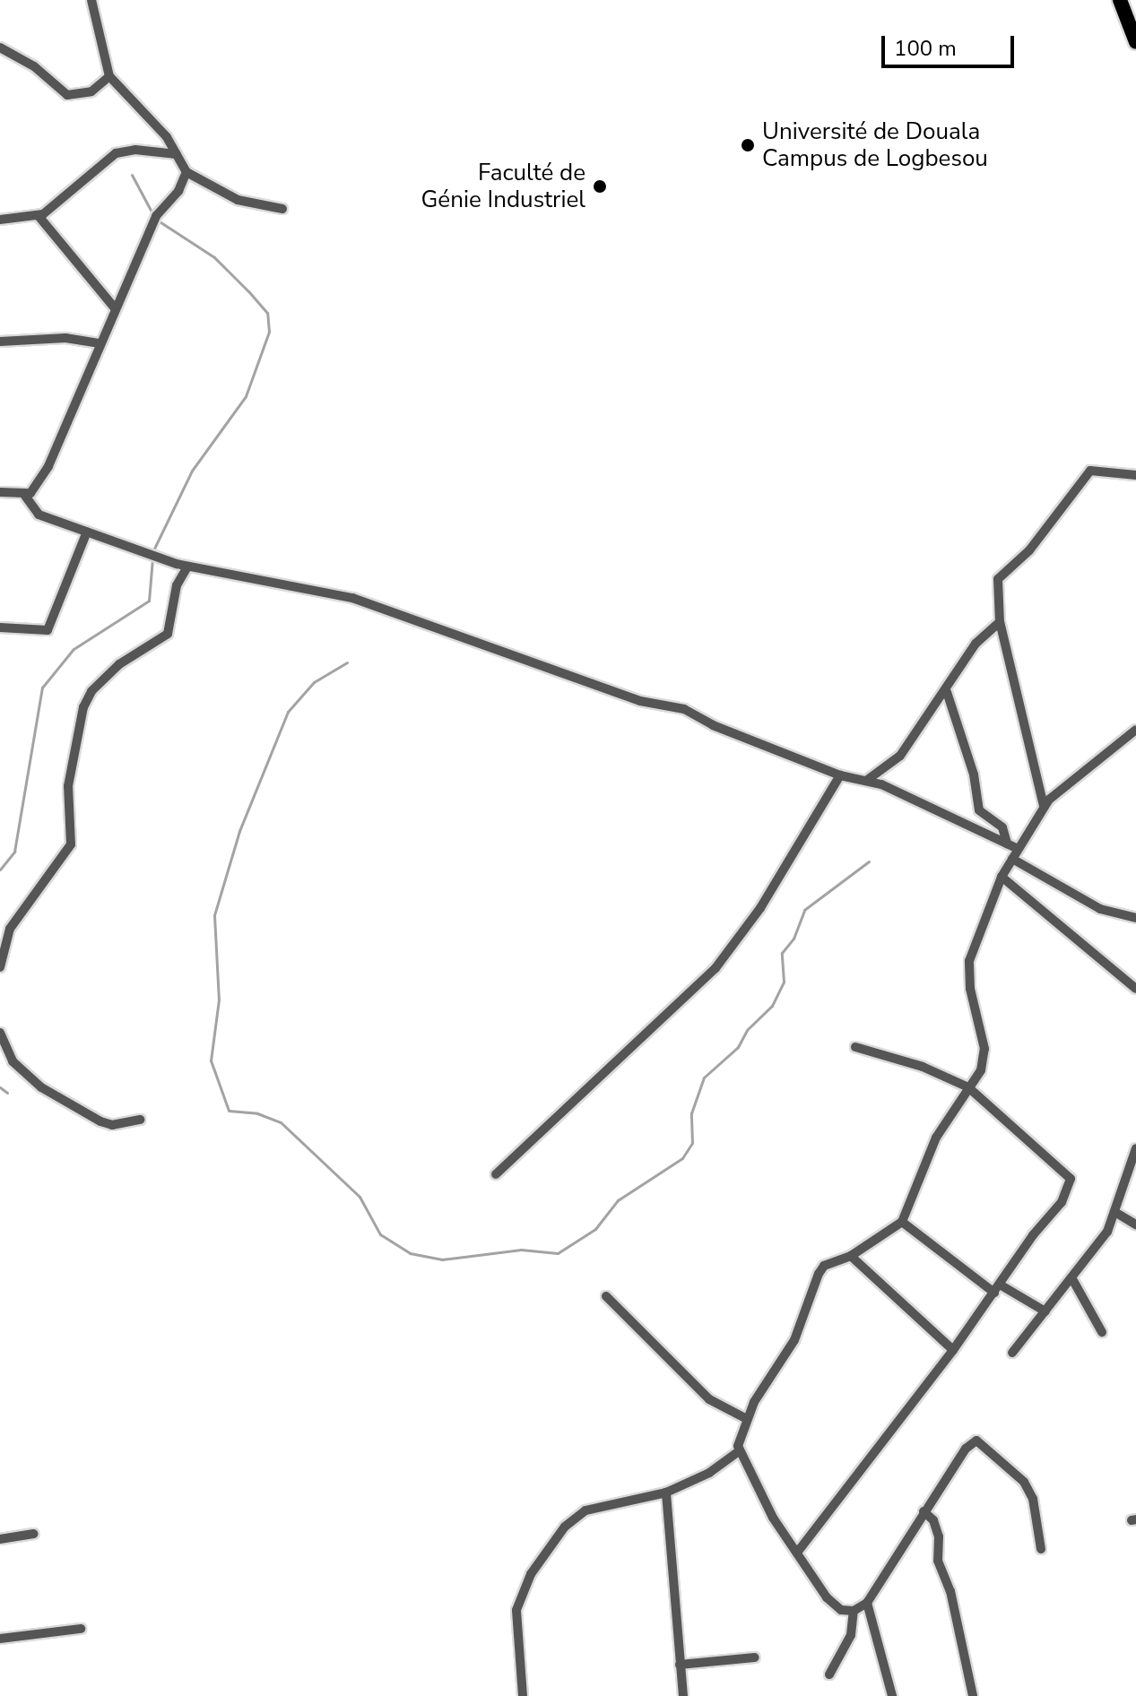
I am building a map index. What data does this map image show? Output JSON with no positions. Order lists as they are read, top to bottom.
{
  "places": ["Université de Douala Campus de Logbesou", "Faculté de Génie Industriel"],
  "scale_bar": "100 m"
}
